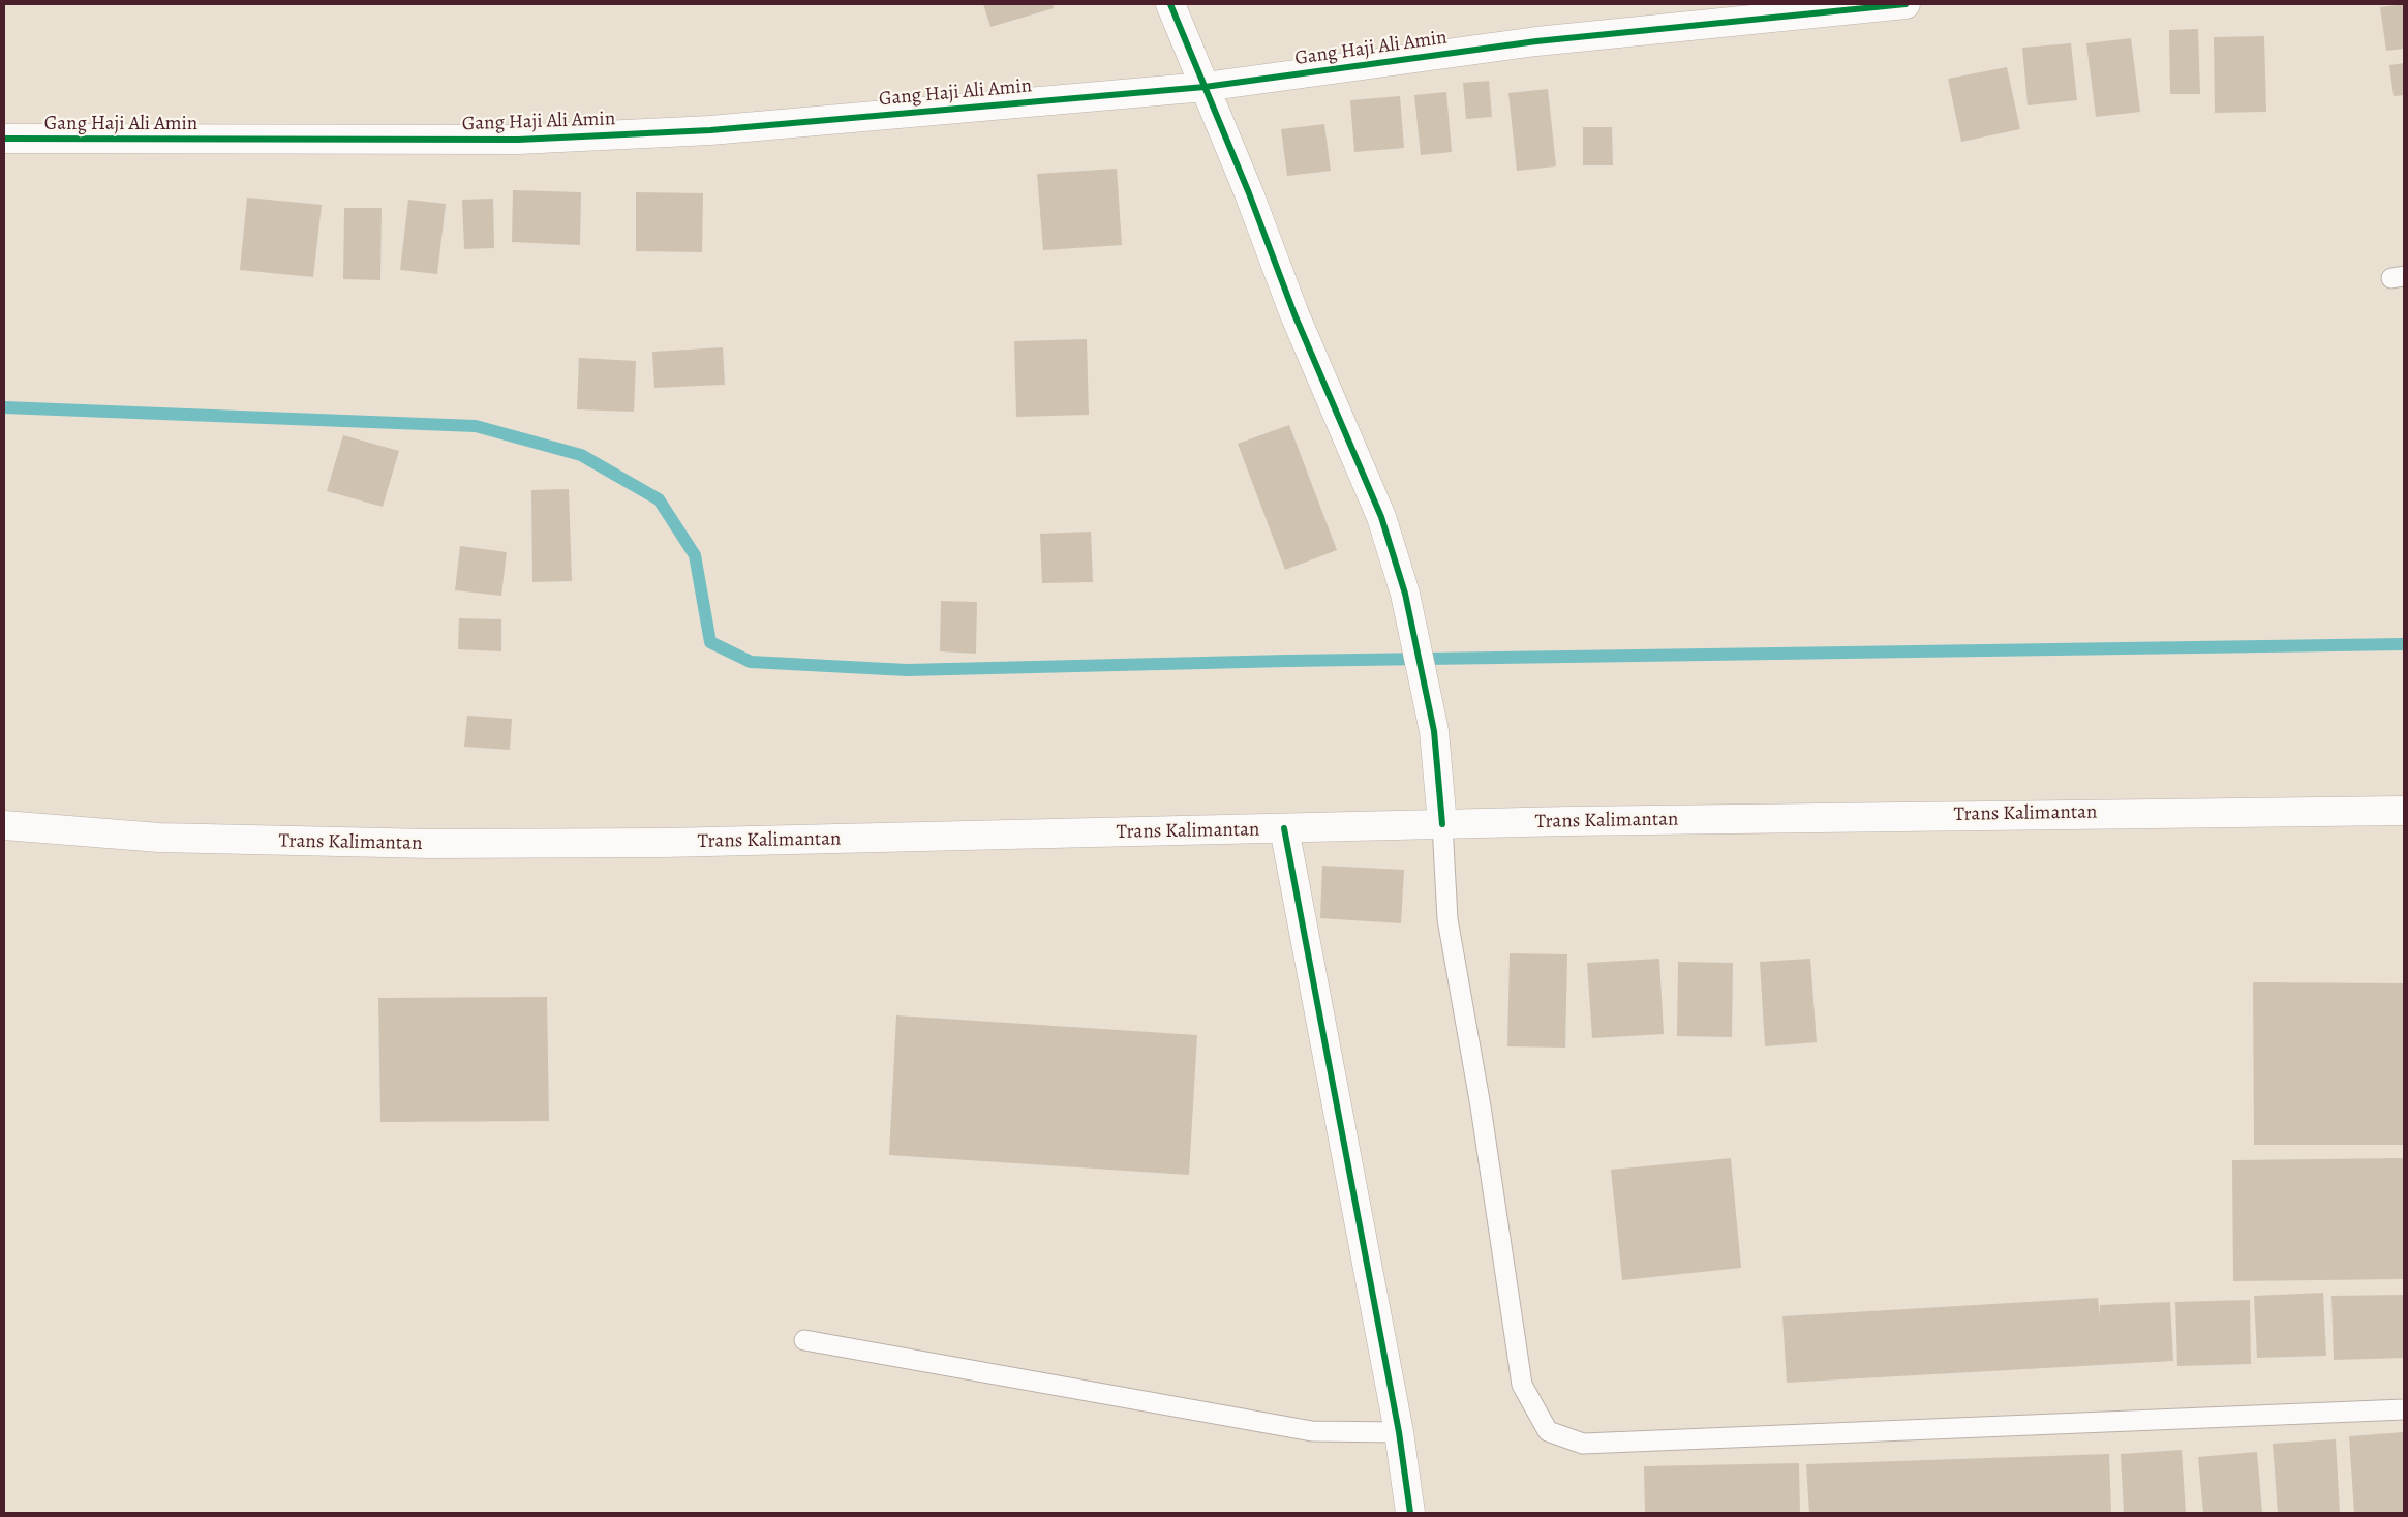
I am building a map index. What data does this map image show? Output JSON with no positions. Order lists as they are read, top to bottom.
{
  "streets": {
    "main road": ["Gang Haji Ali Amin", "Trans Kalimantan"]
  }
}
